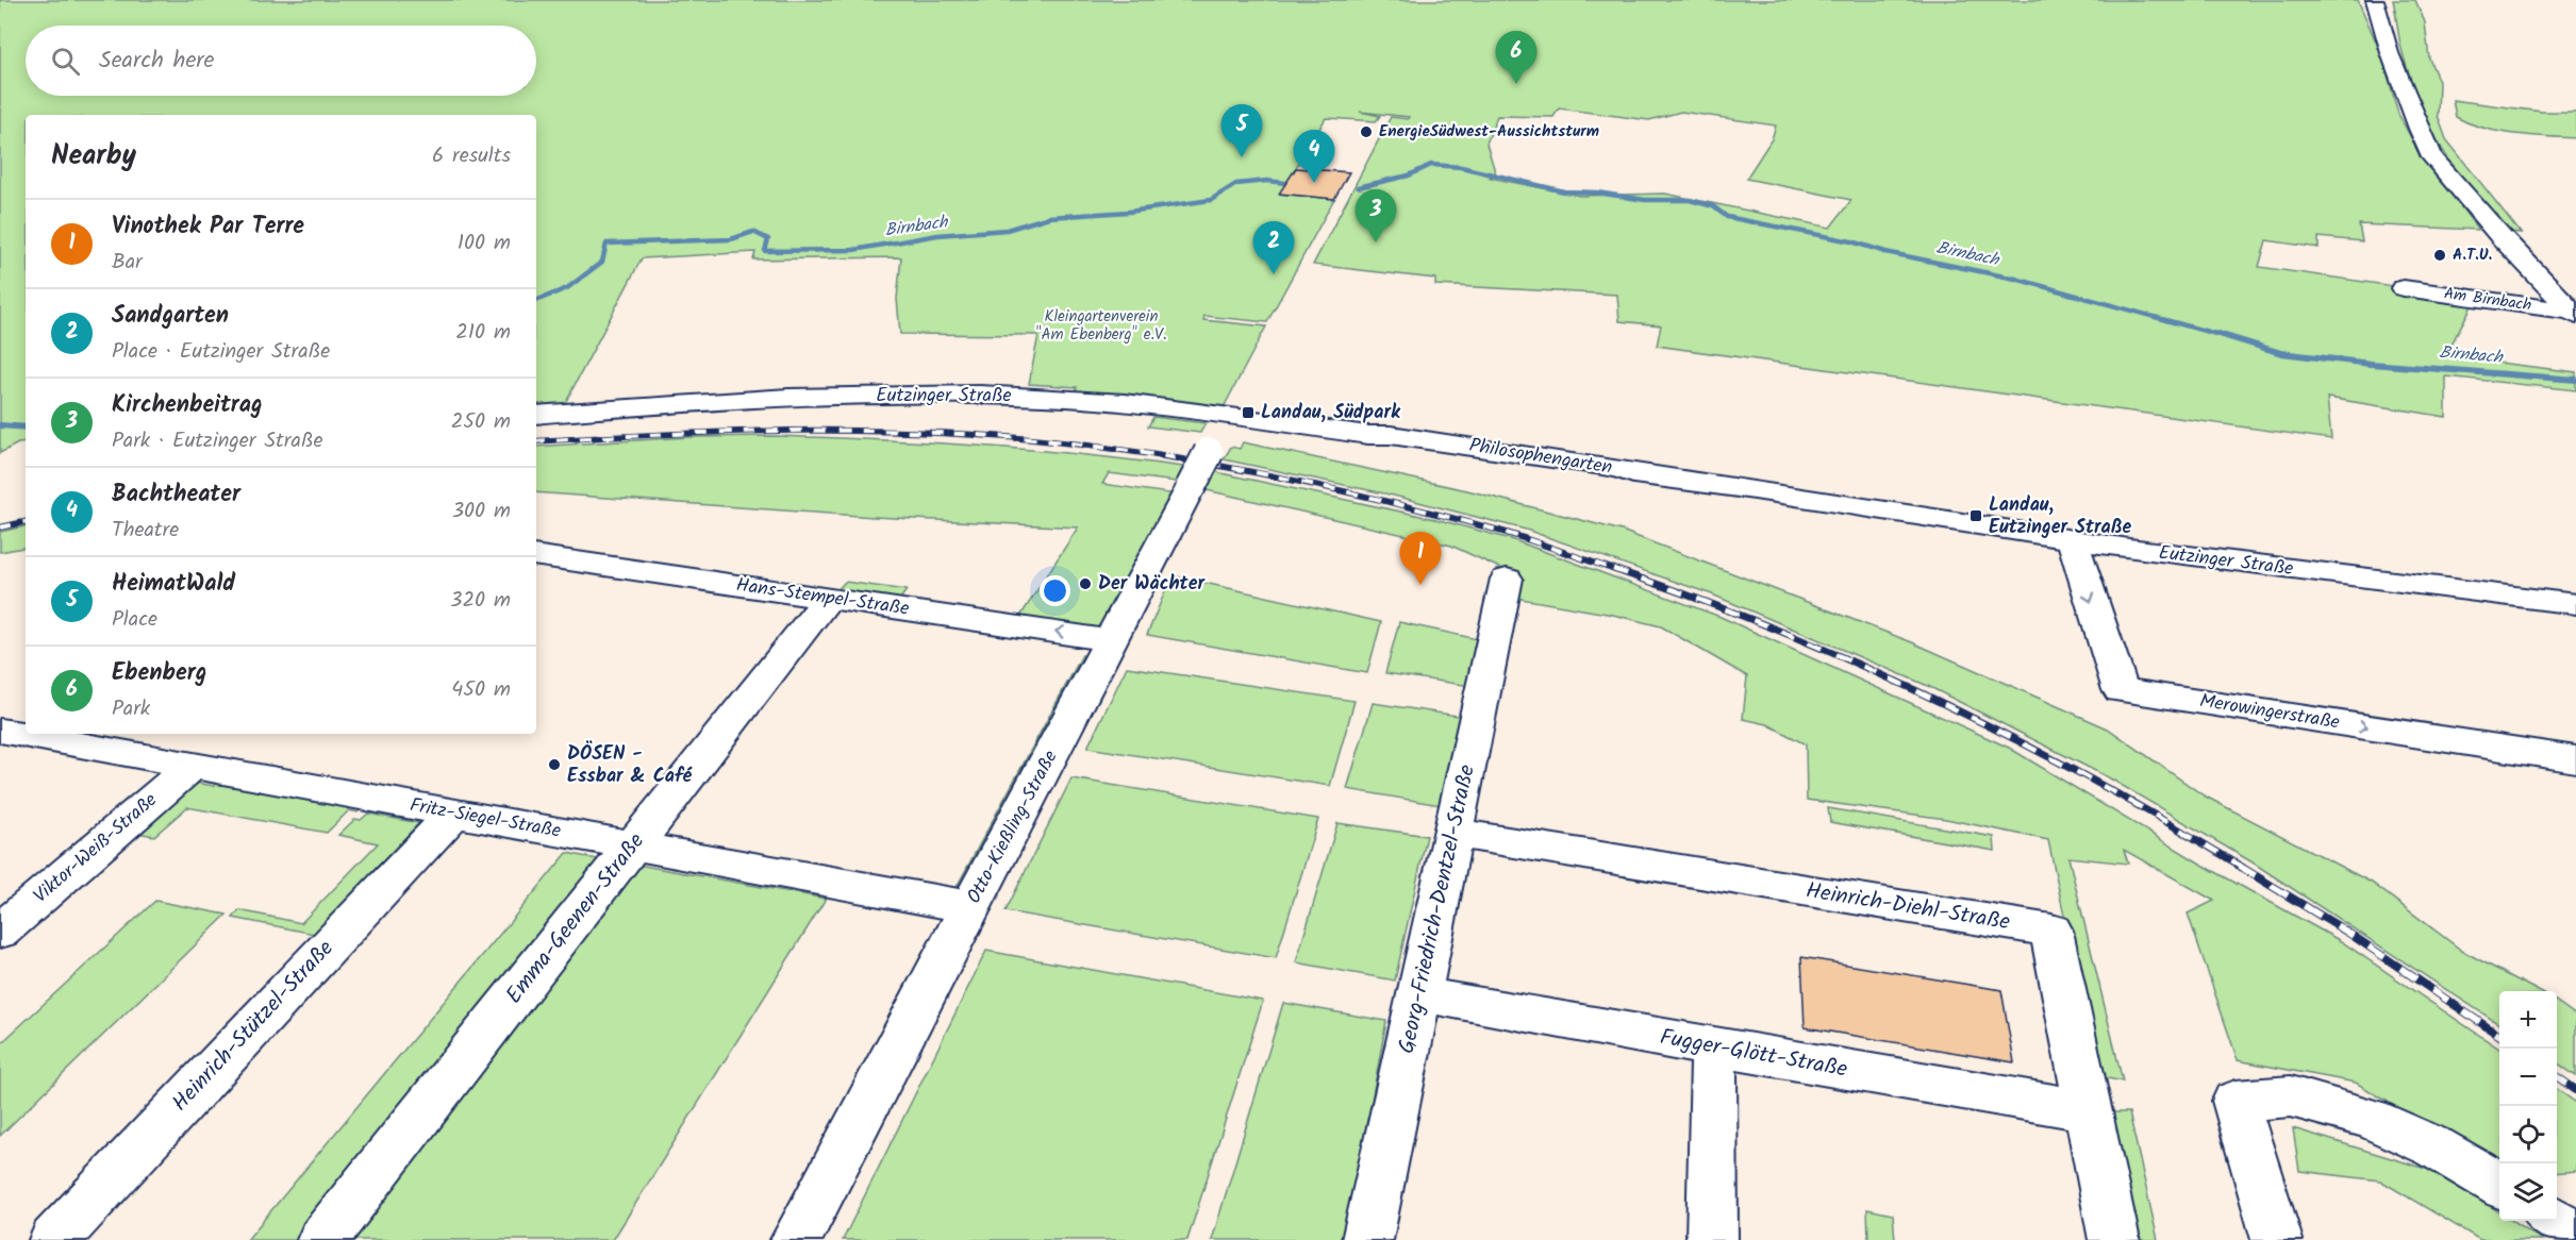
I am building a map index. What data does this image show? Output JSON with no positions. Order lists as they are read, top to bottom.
{
  "streets": {
    "street": [
      "Am Birnbach",
      "Eutzinger Straße",
      "Philosophengarten",
      "Hans-Stempel-Straße",
      "Merowingerstraße",
      "Fritz-Siegel-Straße",
      "Otto-Kießling-Straße",
      "Viktor-Weiß-Straße",
      "Heinrich-Diehl-Straße",
      "Georg-Friedrich-Dentzel-Straße",
      "Emma-Geenen-Straße",
      "Heinrich-Stützel-Straße",
      "Fugger-Glött-Straße"
    ]
  },
  "crossings": [
    ["Eutzinger Straße", "Philosophengarten"],
    ["Eutzinger Straße", "Merowingerstraße"],
    ["Eutzinger Straße", "Otto-Kießling-Straße"],
    ["Hans-Stempel-Straße", "Otto-Kießling-Straße"],
    ["Hans-Stempel-Straße", "Emma-Geenen-Straße"],
    ["Fritz-Siegel-Straße", "Otto-Kießling-Straße"],
    ["Fritz-Siegel-Straße", "Viktor-Weiß-Straße"],
    ["Fritz-Siegel-Straße", "Emma-Geenen-Straße"],
    ["Fritz-Siegel-Straße", "Heinrich-Stützel-Straße"],
    ["Heinrich-Diehl-Straße", "Georg-Friedrich-Dentzel-Straße"],
    ["Heinrich-Diehl-Straße", "Fugger-Glött-Straße"],
    ["Georg-Friedrich-Dentzel-Straße", "Fugger-Glött-Straße"]
  ],
  "one_way": ["Hans-Stempel-Straße", "Merowingerstraße"],
  "water": ["Birnbach"],
  "parks": ["Kleingartenverein \"Am Ebenberg\" e.V."],
  "places": {
    "other": [
      "EnergieSüdwest-Aussichtsturm",
      "A.T.U.",
      "Der Wächter",
      "DÖSEN - Essbar & Café"
    ],
    "transit": ["Landau, Südpark", "Landau, Eutzinger Straße"]
  },
  "page": {
    "search": "Search here",
    "pins": [
      "6",
      "5",
      "4",
      "3",
      "2",
      "1"
    ],
    "heading": ["Nearby", "6 results"],
    "list": [
      {
        "mark": "1",
        "name": "Vinothek Par Terre",
        "note": "Bar",
        "value": "100 m"
      },
      {
        "mark": "2",
        "name": "Sandgarten",
        "note": "Place · Eutzinger Straße",
        "value": "210 m"
      },
      {
        "mark": "3",
        "name": "Kirchenbeitrag",
        "note": "Park · Eutzinger Straße",
        "value": "250 m"
      },
      {
        "mark": "4",
        "name": "Bachtheater",
        "note": "Theatre",
        "value": "300 m"
      },
      {
        "mark": "5",
        "name": "HeimatWald",
        "note": "Place",
        "value": "320 m"
      },
      {
        "mark": "6",
        "name": "Ebenberg",
        "note": "Park",
        "value": "450 m"
      }
    ],
    "map_buttons": ["+", "−"]
  }
}
